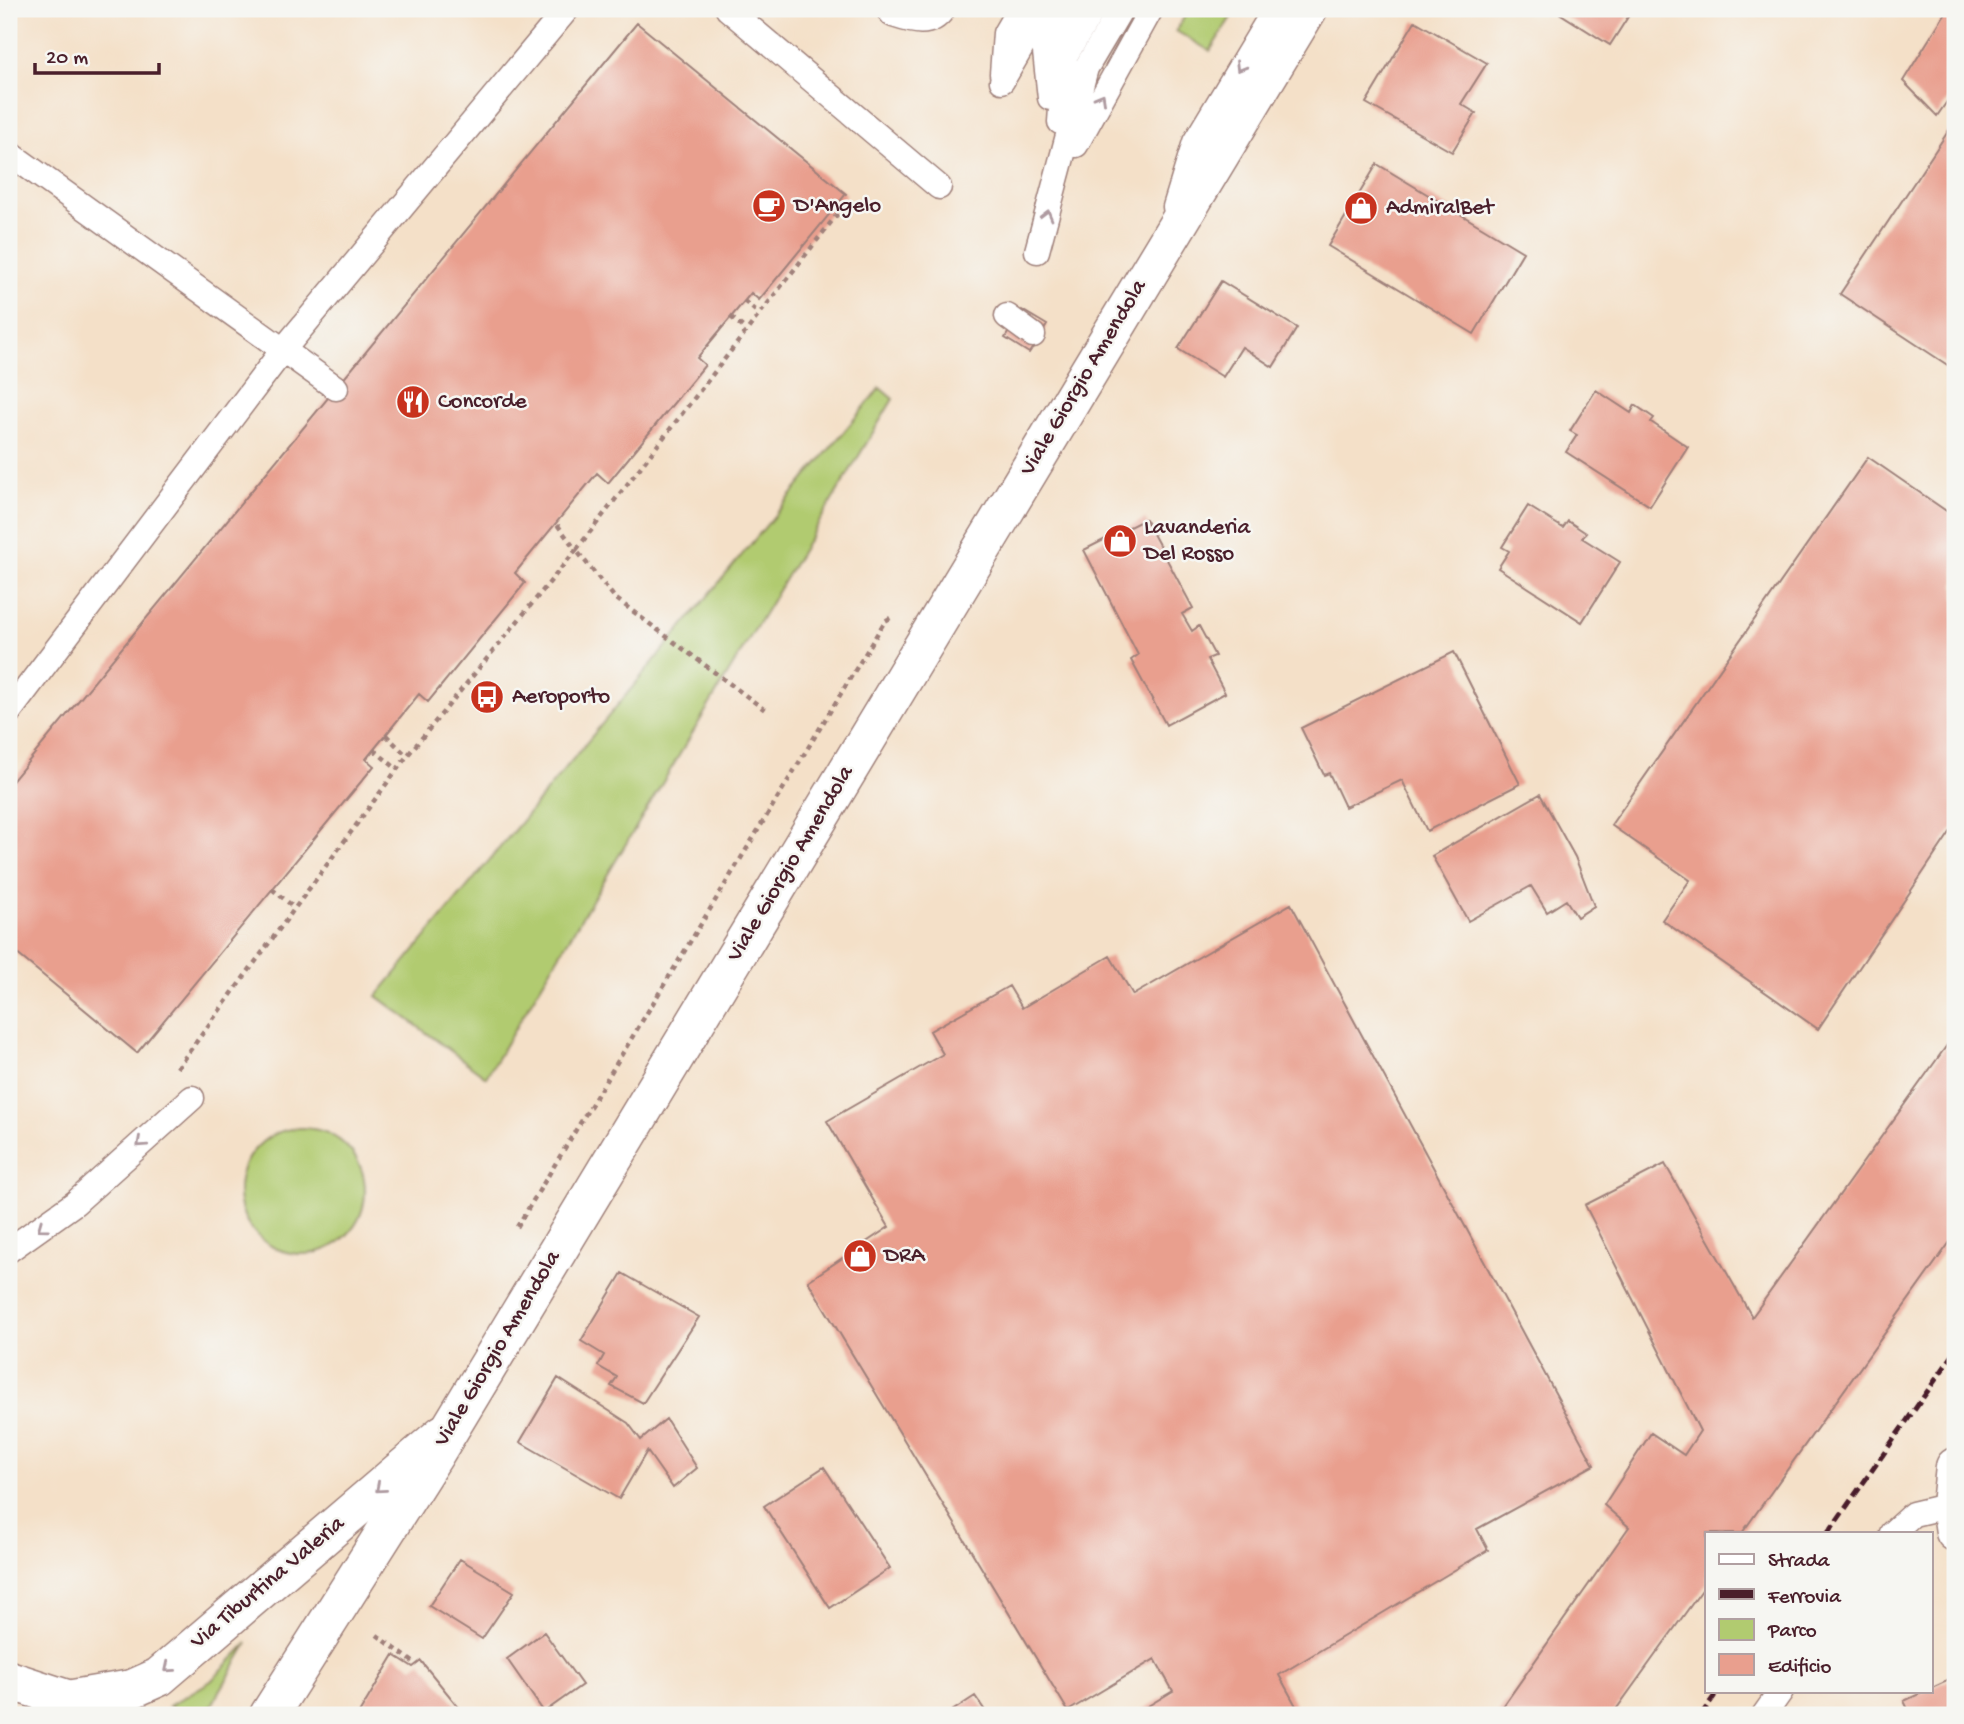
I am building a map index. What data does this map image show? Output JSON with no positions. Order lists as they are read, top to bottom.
{
  "streets": {
    "main road": ["Viale Giorgio Amendola", "Via Tiburtina Valeria"]
  },
  "crossings": [
    ["Viale Giorgio Amendola", "Via Tiburtina Valeria"]
  ],
  "one_way": ["Via Tiburtina Valeria"],
  "places": {
    "cafe": ["D'Angelo"],
    "shop": ["AdmiralBet", "Lavanderia Del Rosso", "DRA"],
    "restaurant": ["Concorde"],
    "bus stop": ["Aeroporto"]
  },
  "legend": [
    "Strada",
    "Ferrovia",
    "Parco",
    "Edificio"
  ],
  "scale_bar": "20 m"
}
